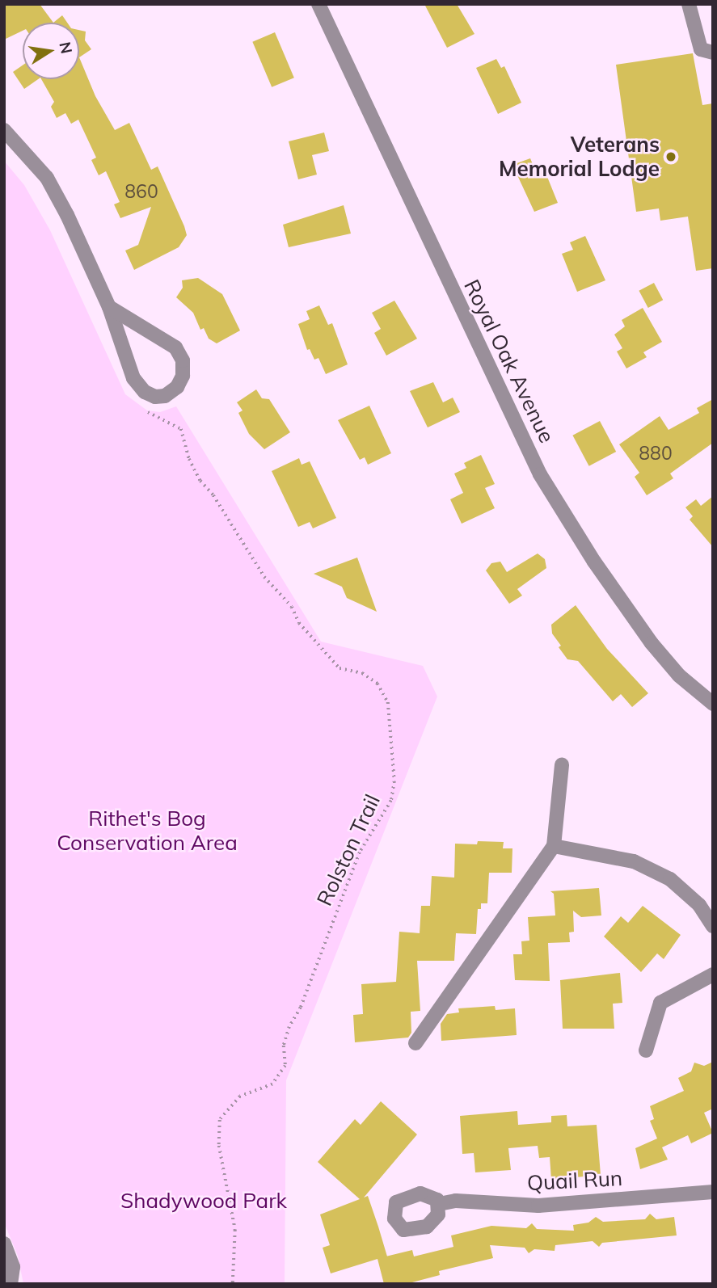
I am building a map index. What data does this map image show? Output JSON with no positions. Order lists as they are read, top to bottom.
{
  "streets": {
    "street": ["Royal Oak Avenue", "Quail Run"],
    "path": ["Rolston Trail"]
  },
  "parks": ["Rithet's Bog Conservation Area", "Shadywood Park"],
  "places": ["Veterans Memorial Lodge"],
  "house_numbers": ["860", "880"],
  "north": "right"
}
